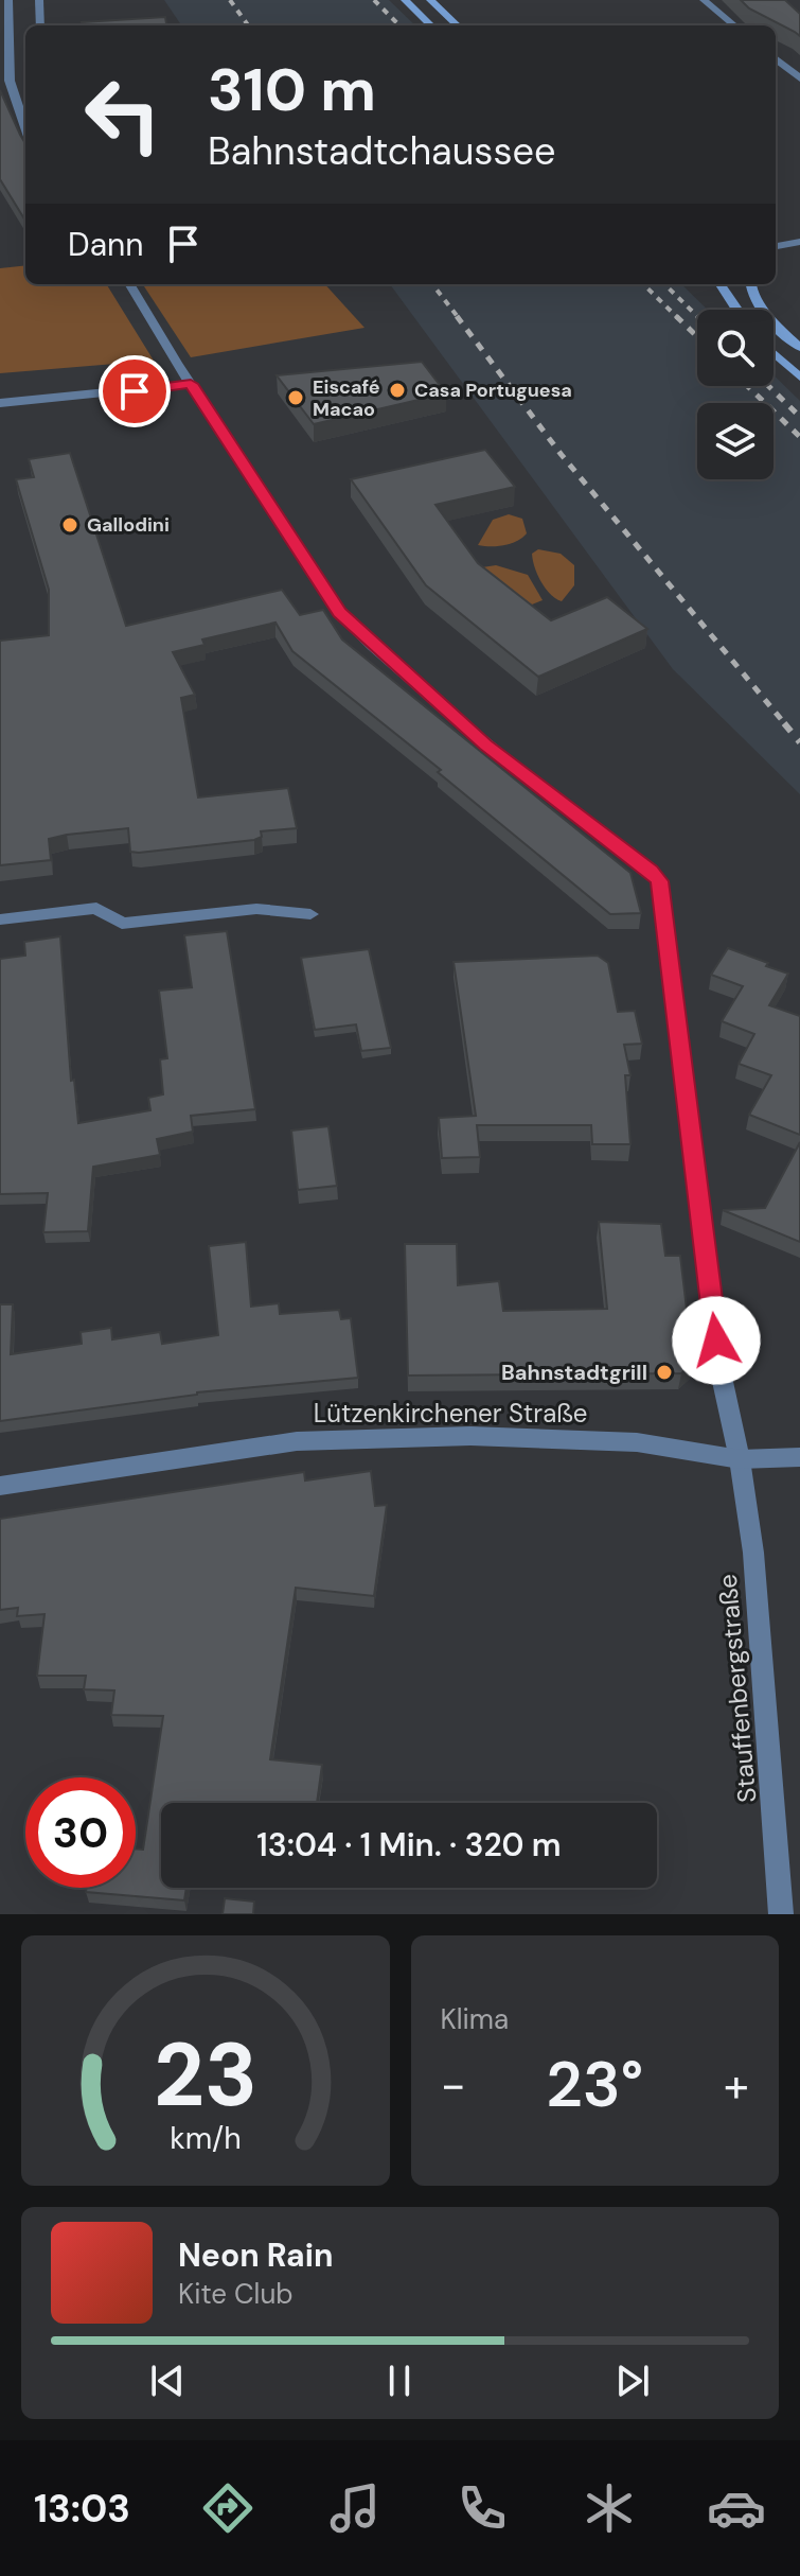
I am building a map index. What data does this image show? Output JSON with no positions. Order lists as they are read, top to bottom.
{
  "streets": {
    "street": ["Lützenkirchener Straße", "Stauffenbergstraße"]
  },
  "crossings": [
    ["Lützenkirchener Straße", "Stauffenbergstraße"]
  ],
  "places": [
    "Casa Portuguesa",
    "Eiscafé Macao",
    "Gallodini",
    "Bahnstadtgrill"
  ],
  "page": {
    "turn": ["310 m", "Bahnstadtchaussee"],
    "then": "Dann",
    "limit": "30",
    "trip": "13:04 · 1 Min. · 320 m",
    "tile": "Klima",
    "heat": ["−", "23°", "+"],
    "song": ["Neon Rain", "Kite Club"],
    "tabs": "13:03",
    "gauge": ["23", "km/h"]
  }
}
